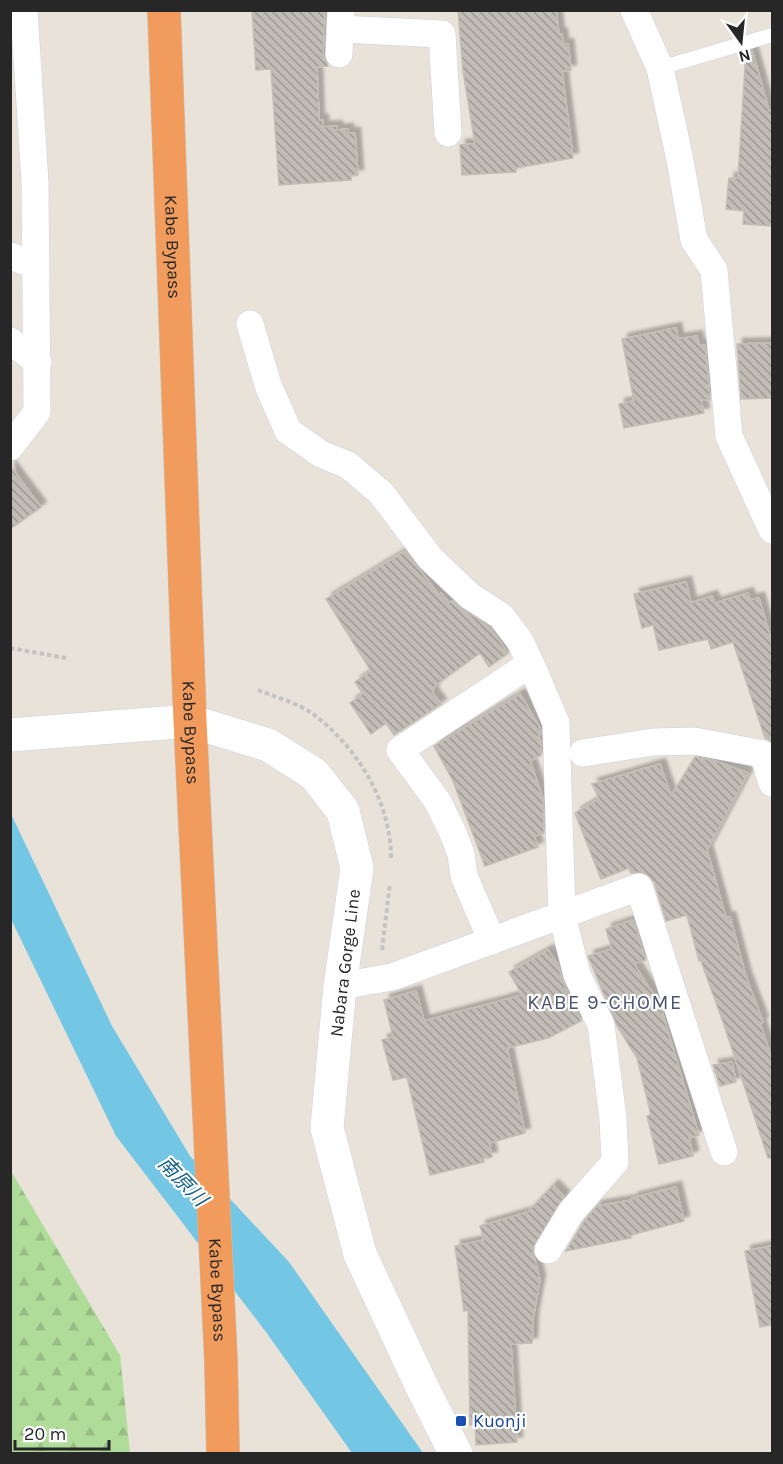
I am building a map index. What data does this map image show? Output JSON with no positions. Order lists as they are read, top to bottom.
{
  "streets": {
    "highway": ["Kabe Bypass"],
    "main road": ["Nabara Gorge Line"]
  },
  "crossings": [
    ["Kabe Bypass", "Nabara Gorge Line"]
  ],
  "districts": ["KABE 9-CHOME"],
  "water": ["南原川"],
  "places": {
    "transit": ["Kuonji"]
  },
  "scale_bar": "20 m",
  "north": "bottom"
}
